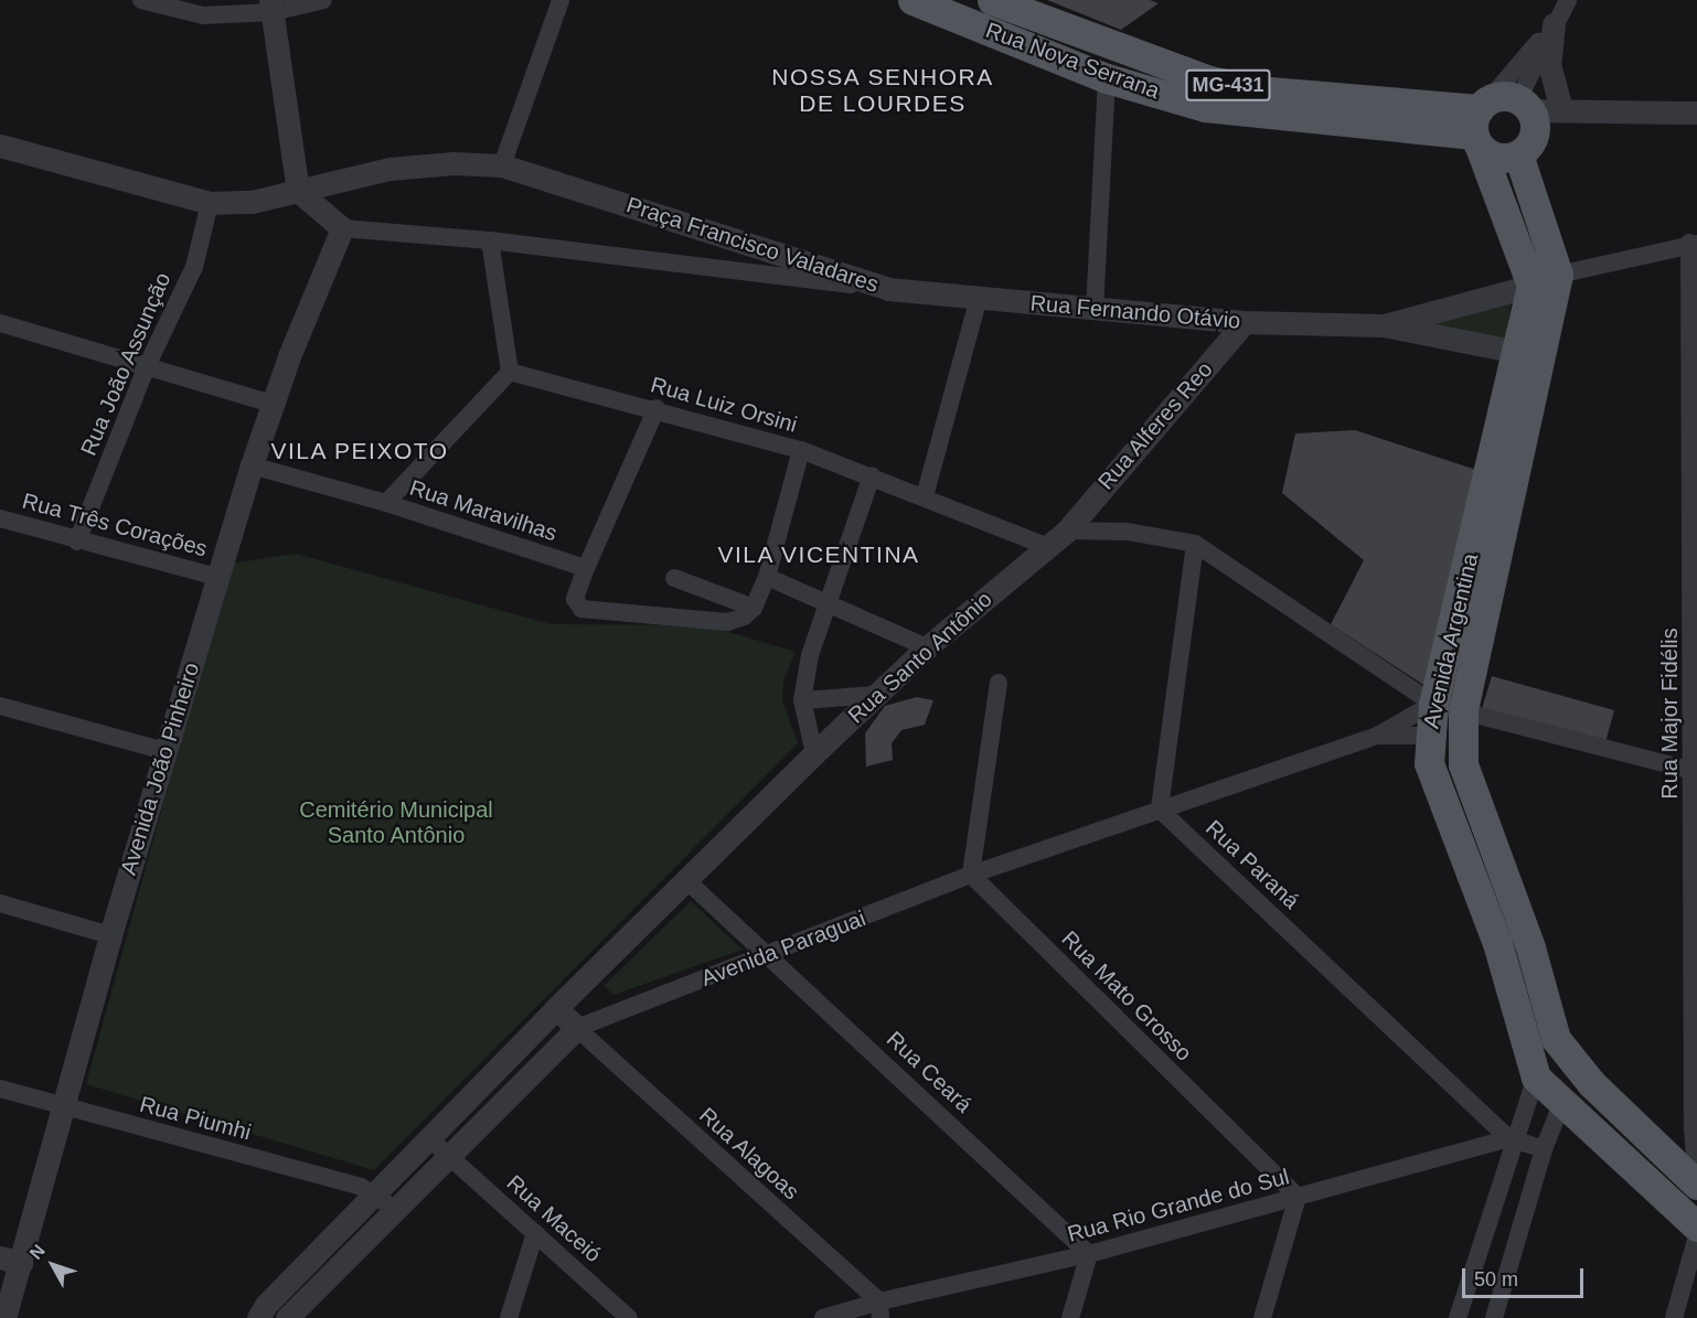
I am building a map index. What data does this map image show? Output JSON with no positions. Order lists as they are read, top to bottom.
{
  "streets": {
    "main road": ["Rua Nova Serrana", "MG-431", "Avenida Argentina"],
    "street": [
      "Praça Francisco Valadares",
      "Rua Fernando Otávio",
      "Rua João Assunção",
      "Rua Luiz Orsini",
      "Rua Alferes Reo",
      "Rua Maravilhas",
      "Rua Três Corações",
      "Rua Santo Antônio",
      "Rua Major Fidélis",
      "Avenida João Pinheiro",
      "Rua Paraná",
      "Avenida Paraguai",
      "Rua Mato Grosso",
      "Rua Ceará",
      "Rua Piumhi",
      "Rua Alagoas",
      "Rua Rio Grande do Sul",
      "Rua Maceió"
    ]
  },
  "crossings": [
    ["Rua Nova Serrana", "Avenida Argentina"],
    ["Praça Francisco Valadares", "Rua Fernando Otávio"],
    ["Praça Francisco Valadares", "Rua João Assunção"],
    ["Praça Francisco Valadares", "Avenida João Pinheiro"],
    ["Rua Fernando Otávio", "Rua Alferes Reo"],
    ["Rua João Assunção", "Rua Três Corações"],
    ["Rua Luiz Orsini", "Rua Santo Antônio"],
    ["Rua Alferes Reo", "Rua Santo Antônio"],
    ["Rua Maravilhas", "Avenida João Pinheiro"],
    ["Rua Três Corações", "Avenida João Pinheiro"],
    ["Avenida Argentina", "Rua Major Fidélis"],
    ["Avenida Argentina", "Avenida Paraguai"],
    ["Rua Santo Antônio", "Avenida Paraguai"],
    ["Rua Santo Antônio", "Rua Ceará"],
    ["Avenida João Pinheiro", "Rua Piumhi"],
    ["Rua Paraná", "Avenida Paraguai"],
    ["Rua Paraná", "Rua Rio Grande do Sul"],
    ["Avenida Paraguai", "Rua Mato Grosso"],
    ["Avenida Paraguai", "Rua Ceará"],
    ["Avenida Paraguai", "Rua Piumhi"],
    ["Avenida Paraguai", "Rua Alagoas"],
    ["Avenida Paraguai", "Rua Maceió"],
    ["Rua Mato Grosso", "Rua Rio Grande do Sul"],
    ["Rua Ceará", "Rua Rio Grande do Sul"],
    ["Rua Alagoas", "Rua Rio Grande do Sul"]
  ],
  "districts": ["NOSSA SENHORA DE LOURDES", "VILA PEIXOTO", "VILA VICENTINA"],
  "parks": ["Cemitério Municipal Santo Antônio"],
  "scale_bar": "50 m",
  "north": "top left"
}
